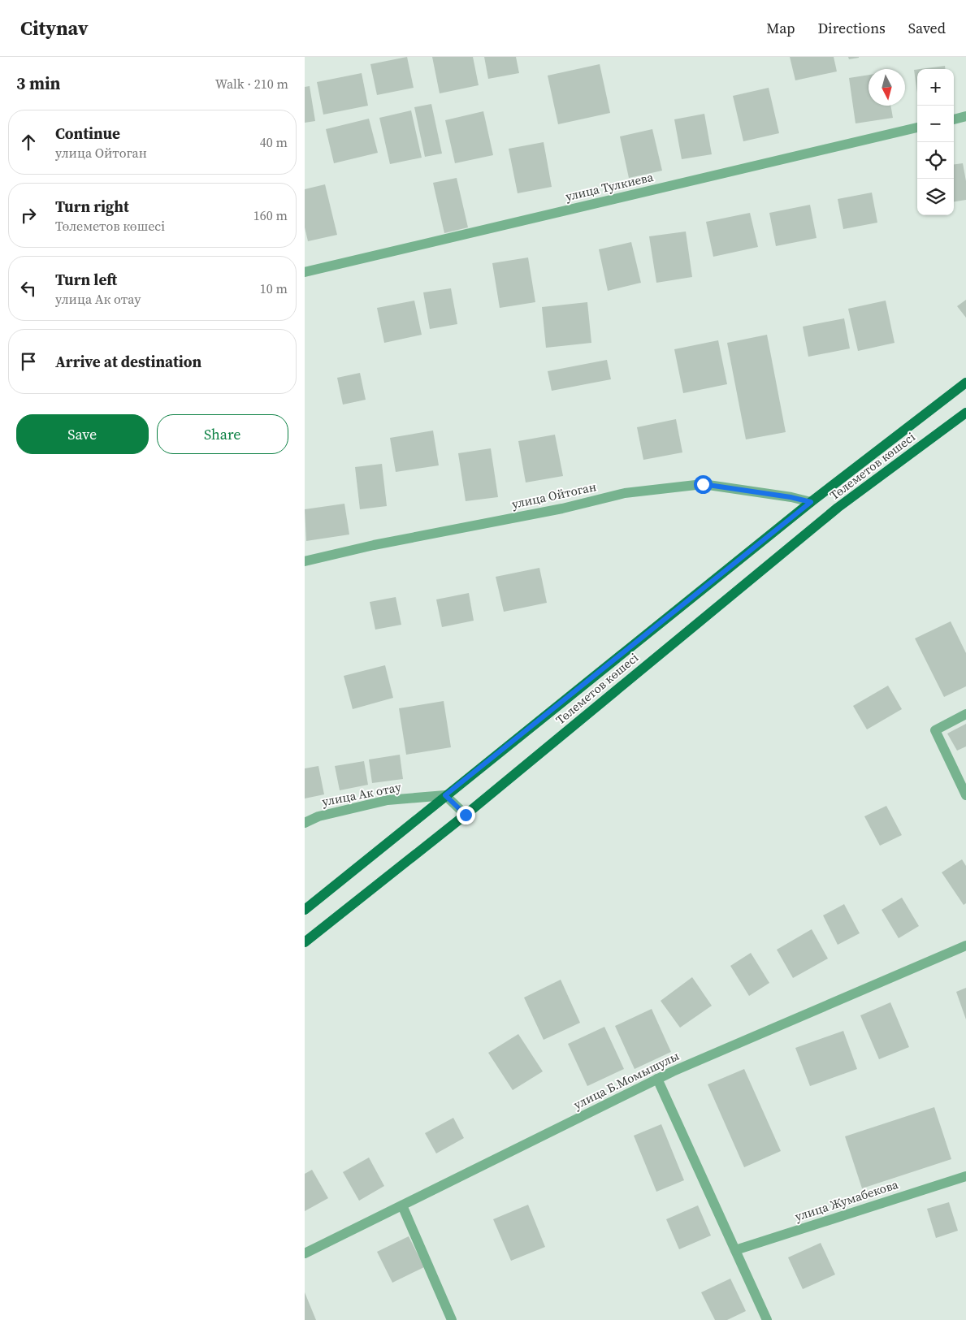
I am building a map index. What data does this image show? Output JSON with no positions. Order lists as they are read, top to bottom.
{
  "streets": {
    "main road": ["Төлеметов көшесі"],
    "street": [
      "улица Тулкиева",
      "улица Ойтоган",
      "улица Ак отау",
      "улица Б.Момышулы",
      "улица Жумабекова"
    ]
  },
  "crossings": [
    ["Төлеметов көшесі", "улица Ойтоган"],
    ["Төлеметов көшесі", "улица Ак отау"]
  ],
  "north": "bottom",
  "page": {
    "header": "Citynav",
    "nav": ["Map", "Directions", "Saved"],
    "heading": ["3 min", "Walk · 210 m"],
    "map_buttons": ["+", "−"],
    "list": [
      ["Continue", "улица Ойтоган", "40 m"],
      ["Turn right", "Төлеметов көшесі", "160 m"],
      ["Turn left", "улица Ак отау", "10 m"],
      "Arrive at destination"
    ],
    "buttons": ["Save", "Share"]
  }
}
